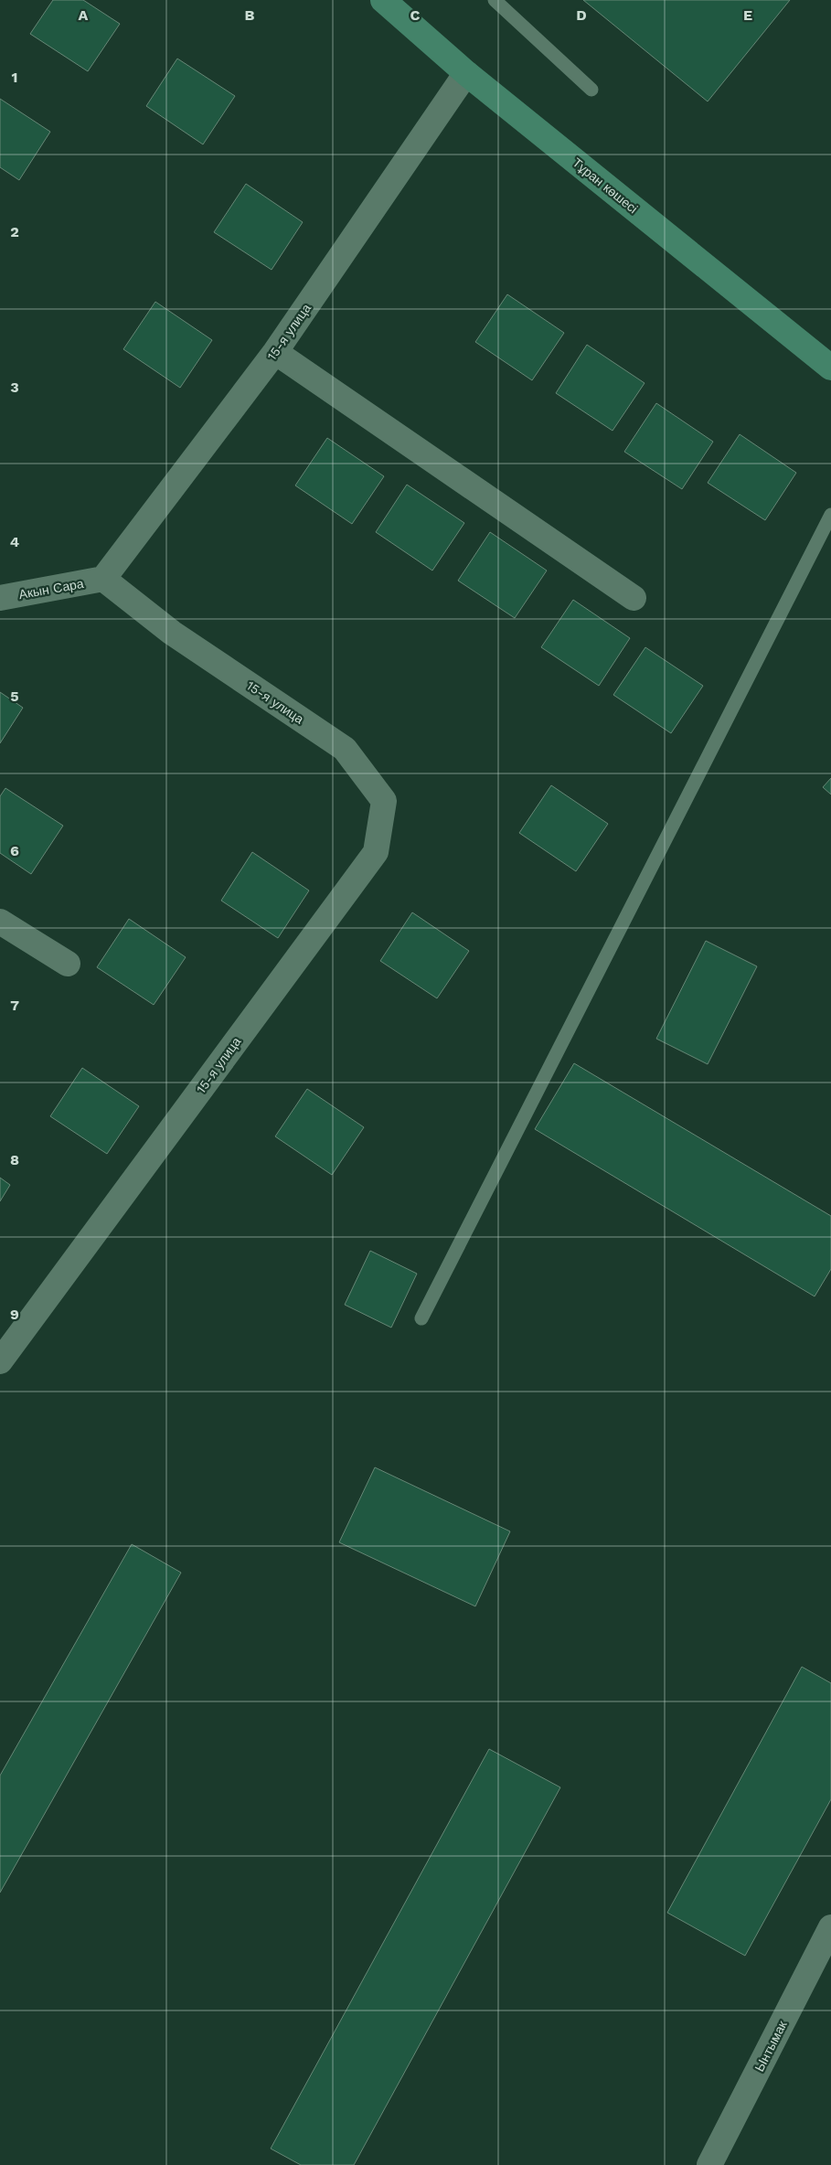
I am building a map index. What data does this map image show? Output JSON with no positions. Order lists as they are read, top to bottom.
{
  "streets": {
    "street": [
      "Тұран көшесі",
      "15-я улица",
      "Акын Сара",
      "Ынтымак"
    ]
  },
  "crossings": [
    ["Тұран көшесі", "15-я улица"],
    ["15-я улица", "Акын Сара"]
  ],
  "grid": {
    "columns": [
      "A",
      "B",
      "C",
      "D",
      "E"
    ],
    "rows": [
      "1",
      "2",
      "3",
      "4",
      "5",
      "6",
      "7",
      "8",
      "9"
    ]
  }
}
